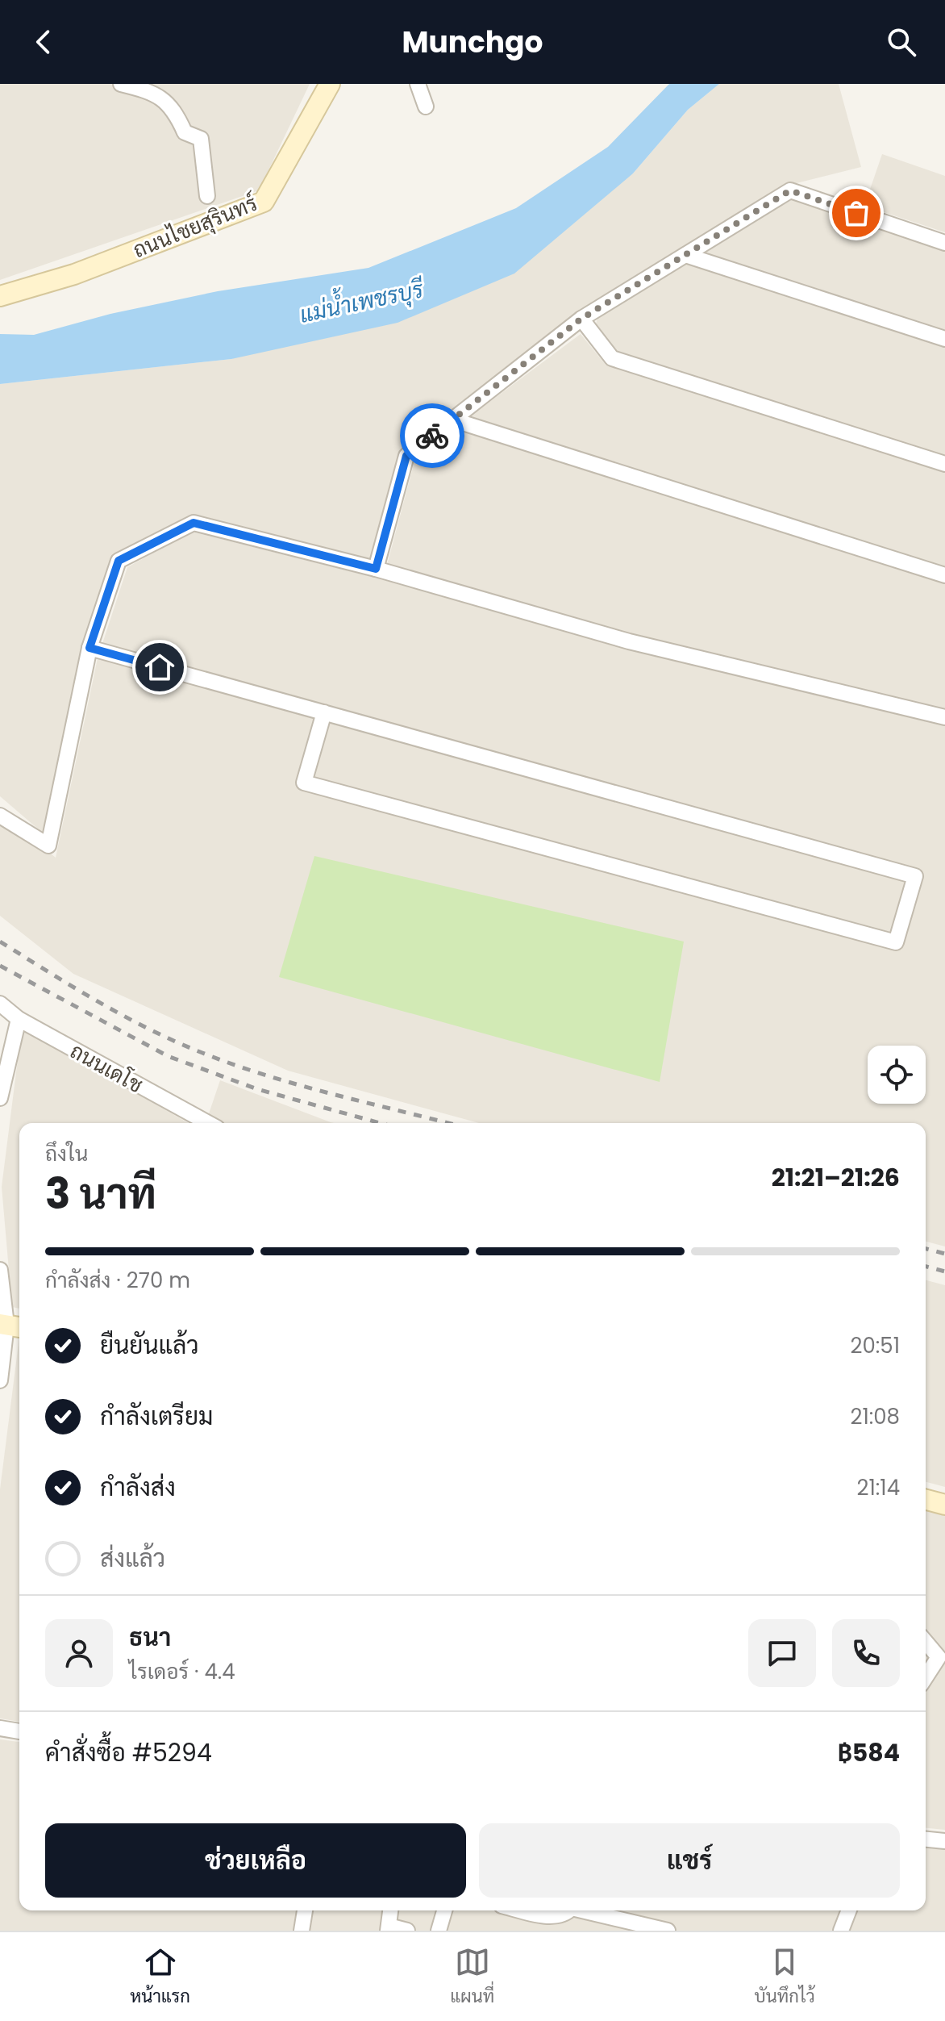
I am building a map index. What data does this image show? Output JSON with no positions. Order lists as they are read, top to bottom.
{
  "streets": {
    "street": ["ถนนไชยสุรินทร์", "ถนนเดโช"]
  },
  "water": ["แม่น้ำเพชรบุรี"],
  "page": {
    "header": "Munchgo",
    "heading": ["3 นาที", "ถึงใน", "21:21–21:26"],
    "panel": [
      "ธนา",
      "ไรเดอร์ · 4.4",
      "คำสั่งซื้อ #5294",
      "฿584"
    ],
    "bar": "กำลังส่ง · 270 m",
    "list": [
      ["ยืนยันแล้ว", "20:51"],
      ["กำลังเตรียม", "21:08"],
      ["กำลังส่ง", "21:14"],
      "ส่งแล้ว"
    ],
    "buttons": ["ช่วยเหลือ", "แชร์"],
    "tabs": ["หน้าแรก", "แผนที่", "บันทึกไว้"]
  }
}
